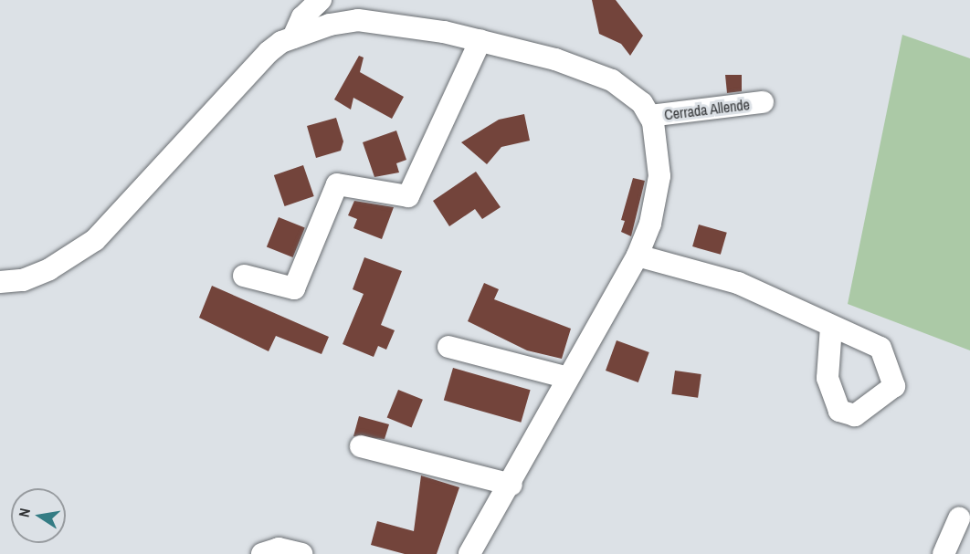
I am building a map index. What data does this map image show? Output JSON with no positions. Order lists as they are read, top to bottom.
{
  "streets": {
    "street": ["Cerrada Allende"]
  },
  "north": "left"
}
